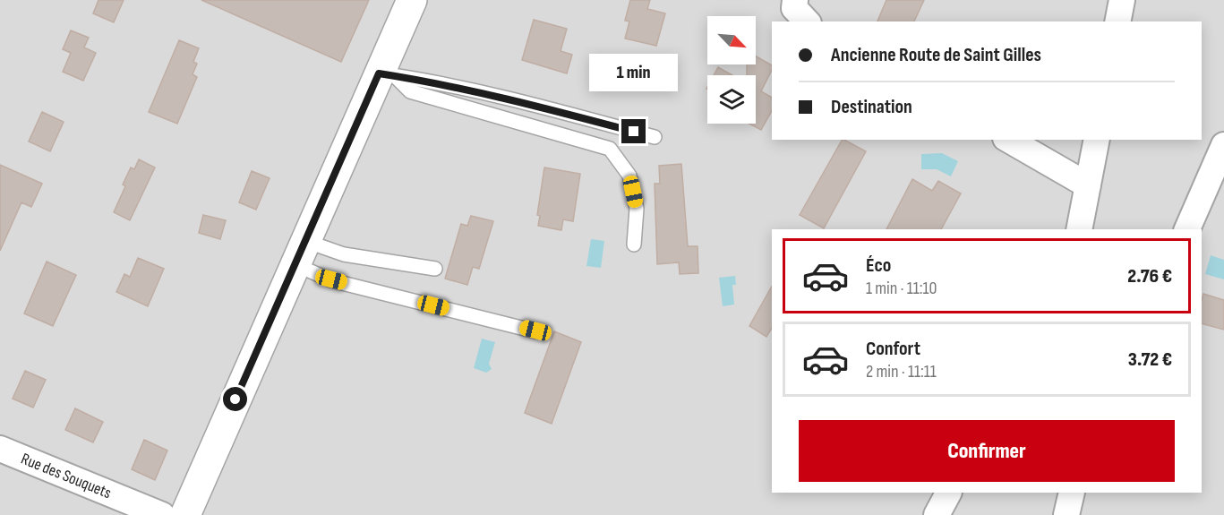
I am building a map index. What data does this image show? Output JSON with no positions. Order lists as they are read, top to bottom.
{
  "streets": {
    "street": ["Rue des Souquets"]
  },
  "north": "bottom right",
  "page": {
    "banner": ["Ancienne Route de Saint Gilles", "Destination"],
    "bubble": "1 min",
    "list": [
      {
        "name": "Éco",
        "note": "1 min · 11:10",
        "value": "2.76 €"
      },
      {
        "name": "Confort",
        "note": "2 min · 11:11",
        "value": "3.72 €"
      }
    ],
    "buttons": "Confirmer"
  }
}
